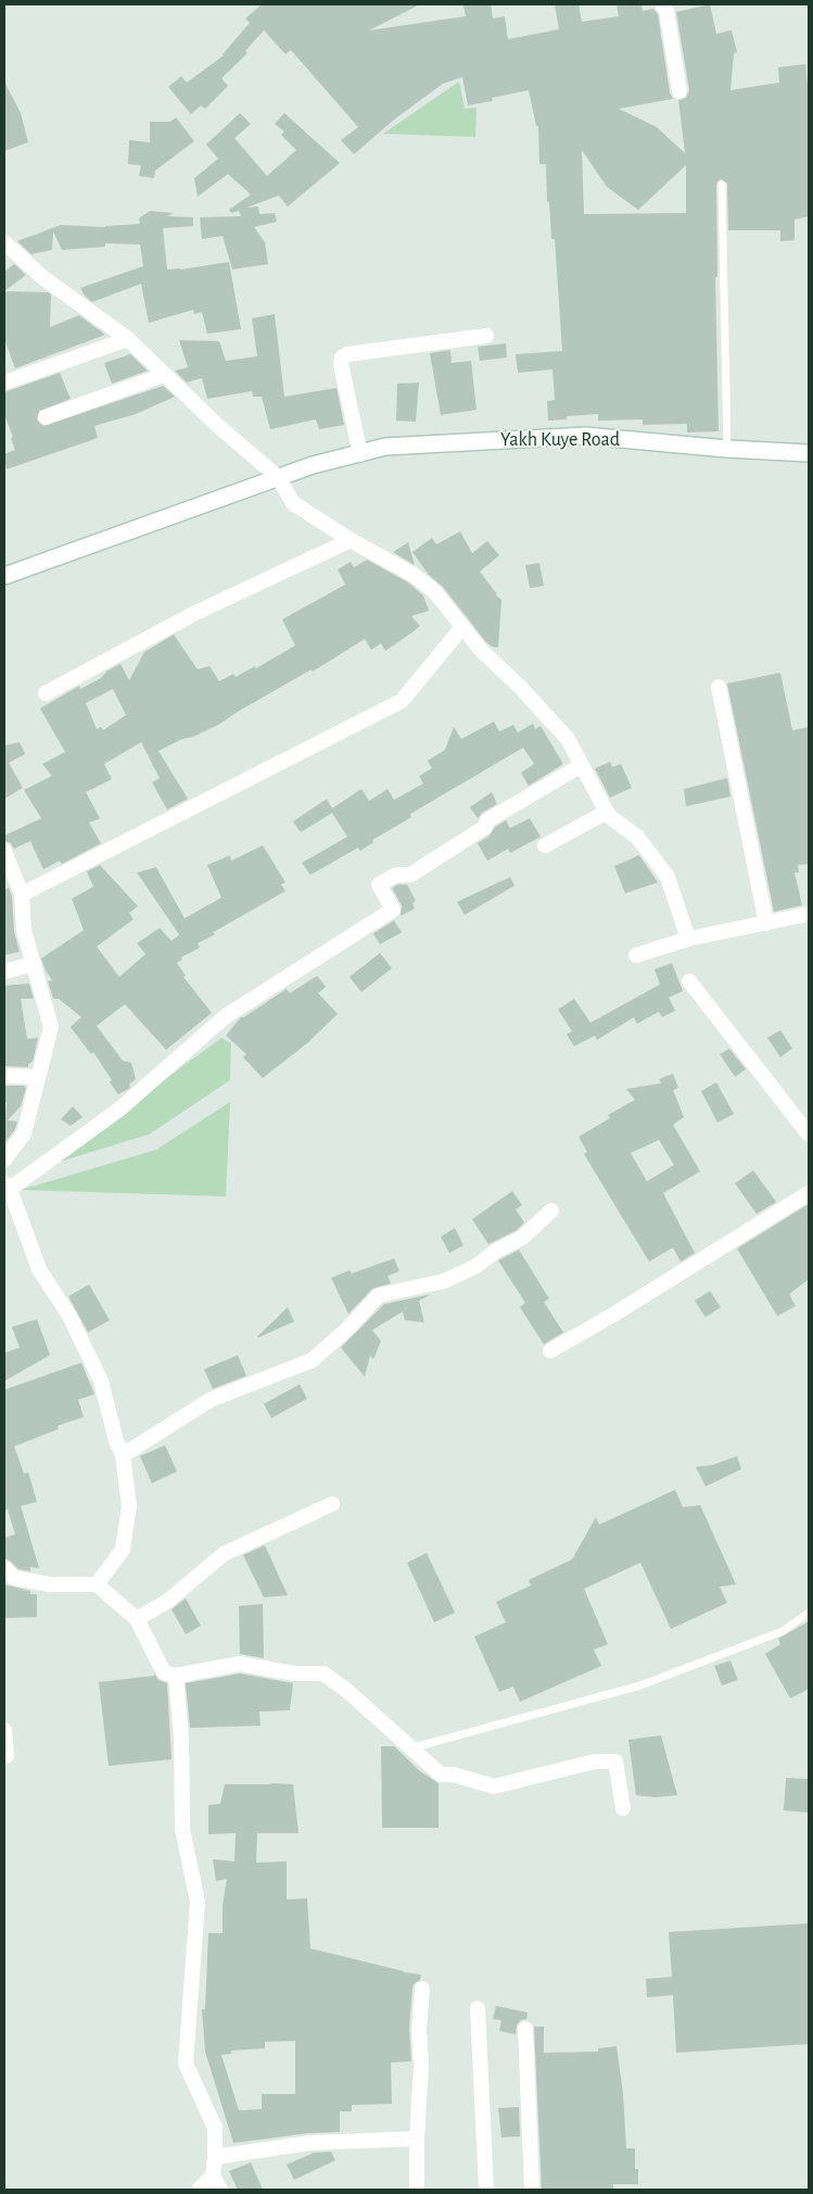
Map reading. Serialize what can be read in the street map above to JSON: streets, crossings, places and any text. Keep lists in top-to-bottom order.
{
  "streets": {
    "main road": ["Yakh Kuye Road"]
  }
}
